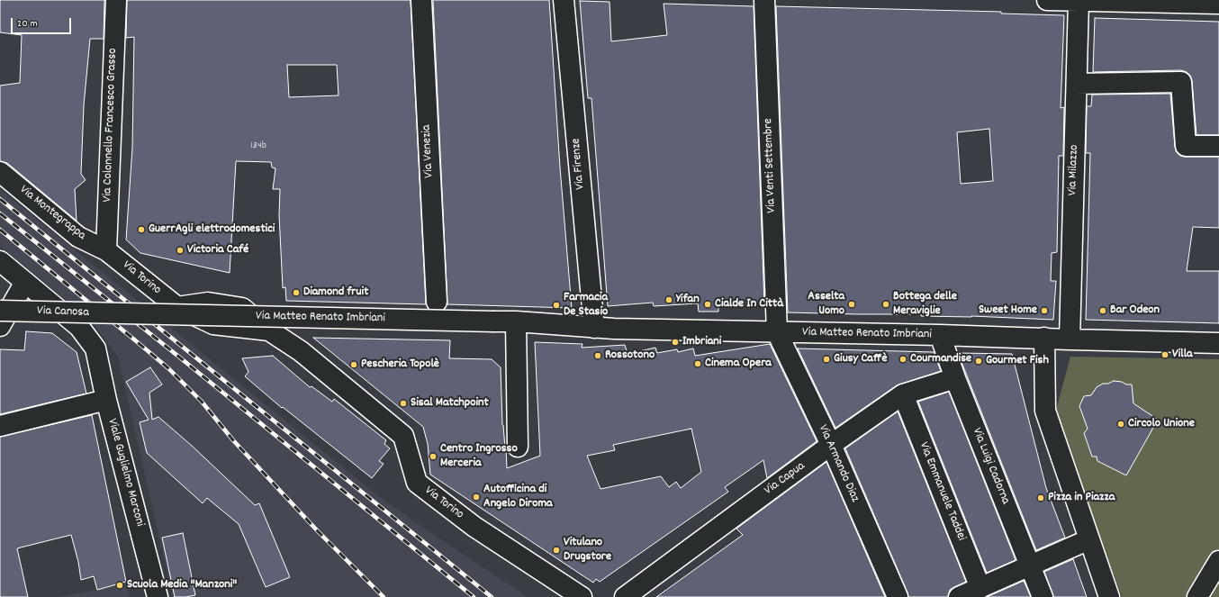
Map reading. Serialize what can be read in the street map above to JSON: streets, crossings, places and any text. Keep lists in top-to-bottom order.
{
  "streets": {
    "street": [
      "Via Colonnello Francesco Grasso",
      "Via Venezia",
      "Via Firenze",
      "Via Venti Settembre",
      "Via Milazzo",
      "Via Montegrappa",
      "Via Torino",
      "Via Canosa",
      "Via Matteo Renato Imbriani",
      "Via Armando Diaz",
      "Via Luigi Cadorna",
      "Viale Guglielmo Marconi",
      "Via Capua",
      "Via Emmanuele Taddei"
    ]
  },
  "crossings": [
    ["Via Colonnello Francesco Grasso", "Via Montegrappa"],
    ["Via Colonnello Francesco Grasso", "Via Torino"],
    ["Via Firenze", "Via Matteo Renato Imbriani"],
    ["Via Venti Settembre", "Via Matteo Renato Imbriani"],
    ["Via Venti Settembre", "Via Armando Diaz"],
    ["Via Milazzo", "Via Matteo Renato Imbriani"],
    ["Via Montegrappa", "Via Torino"],
    ["Via Canosa", "Via Matteo Renato Imbriani"],
    ["Via Matteo Renato Imbriani", "Via Armando Diaz"],
    ["Via Matteo Renato Imbriani", "Via Luigi Cadorna"],
    ["Via Armando Diaz", "Via Capua"],
    ["Via Luigi Cadorna", "Via Capua"],
    ["Via Capua", "Via Emmanuele Taddei"]
  ],
  "places": [
    "GuerrAgli elettrodomestici",
    "Victoria Café",
    "Diamond fruit",
    "Yifan",
    "Cialde In Città",
    "Asselta Uomo",
    "Bottega delle Meraviglie",
    "Farmacia De Stasio",
    "Sweet Home",
    "Bar Odeon",
    "Imbriani",
    "Villa",
    "Rossotono",
    "Giusy Caffè",
    "Courmandise",
    "Gourmet Fish",
    "Cinema Opera",
    "Pescheria Topolè",
    "Sisal Matchpoint",
    "Circolo Unione",
    "Centro Ingrosso Merceria",
    "Autofficina di Angelo Diroma",
    "Pizza in Piazza",
    "Vitulano Drugstore",
    "Scuola Media \"Manzoni\""
  ],
  "house_numbers": ["134b"],
  "scale_bar": "20 m"
}
